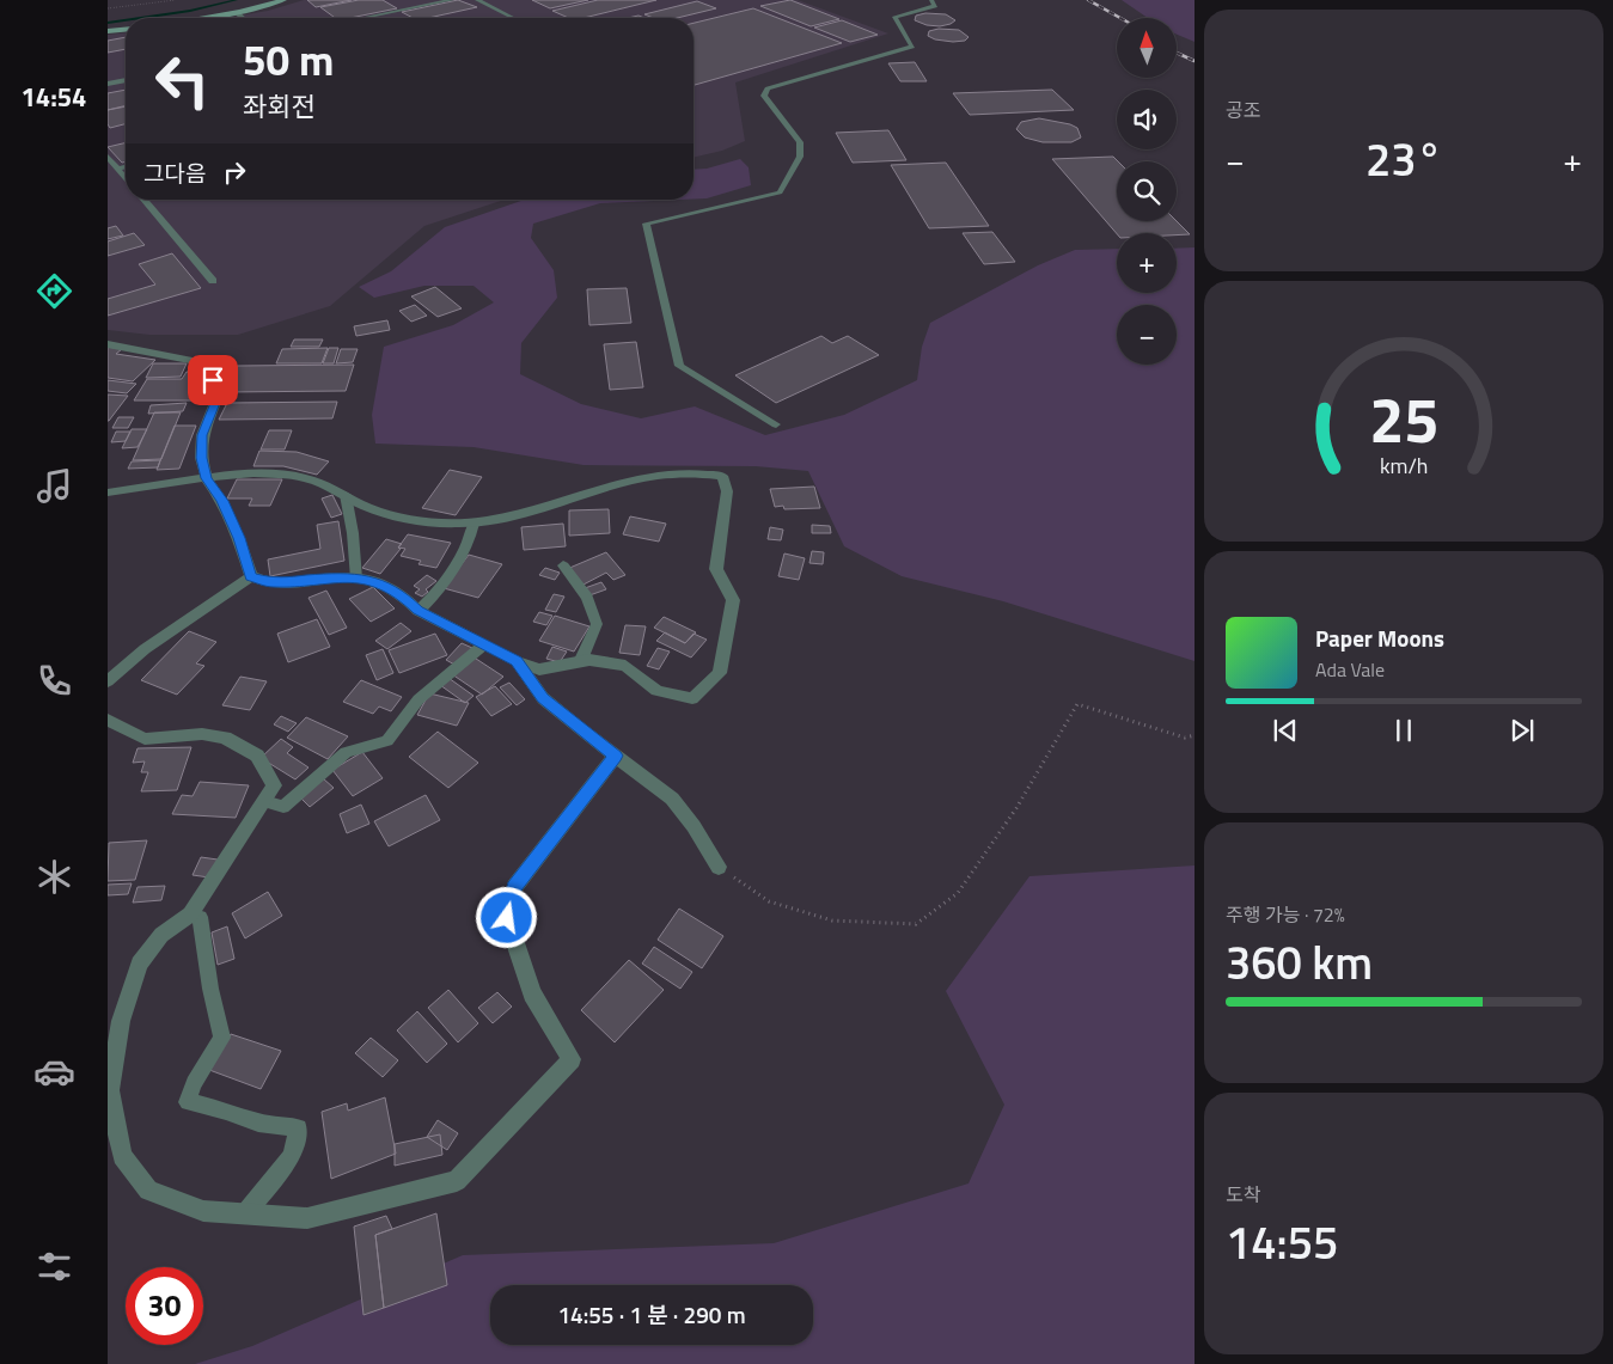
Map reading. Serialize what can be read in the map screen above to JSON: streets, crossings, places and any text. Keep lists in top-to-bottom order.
{
  "north": "top",
  "page": {
    "tabs": "14:54",
    "tile": [
      "공조",
      ["주행 가능 · 72%", "360 km"],
      ["도착", "14:55"]
    ],
    "map_buttons": ["+", "−"],
    "turn": ["50 m", "좌회전"],
    "heat": ["−", "23°", "+"],
    "then": "그다음",
    "song": ["Paper Moons", "Ada Vale"],
    "limit": "30",
    "trip": "14:55 · 1 분 · 290 m",
    "gauge": ["25", "km/h"]
  }
}
